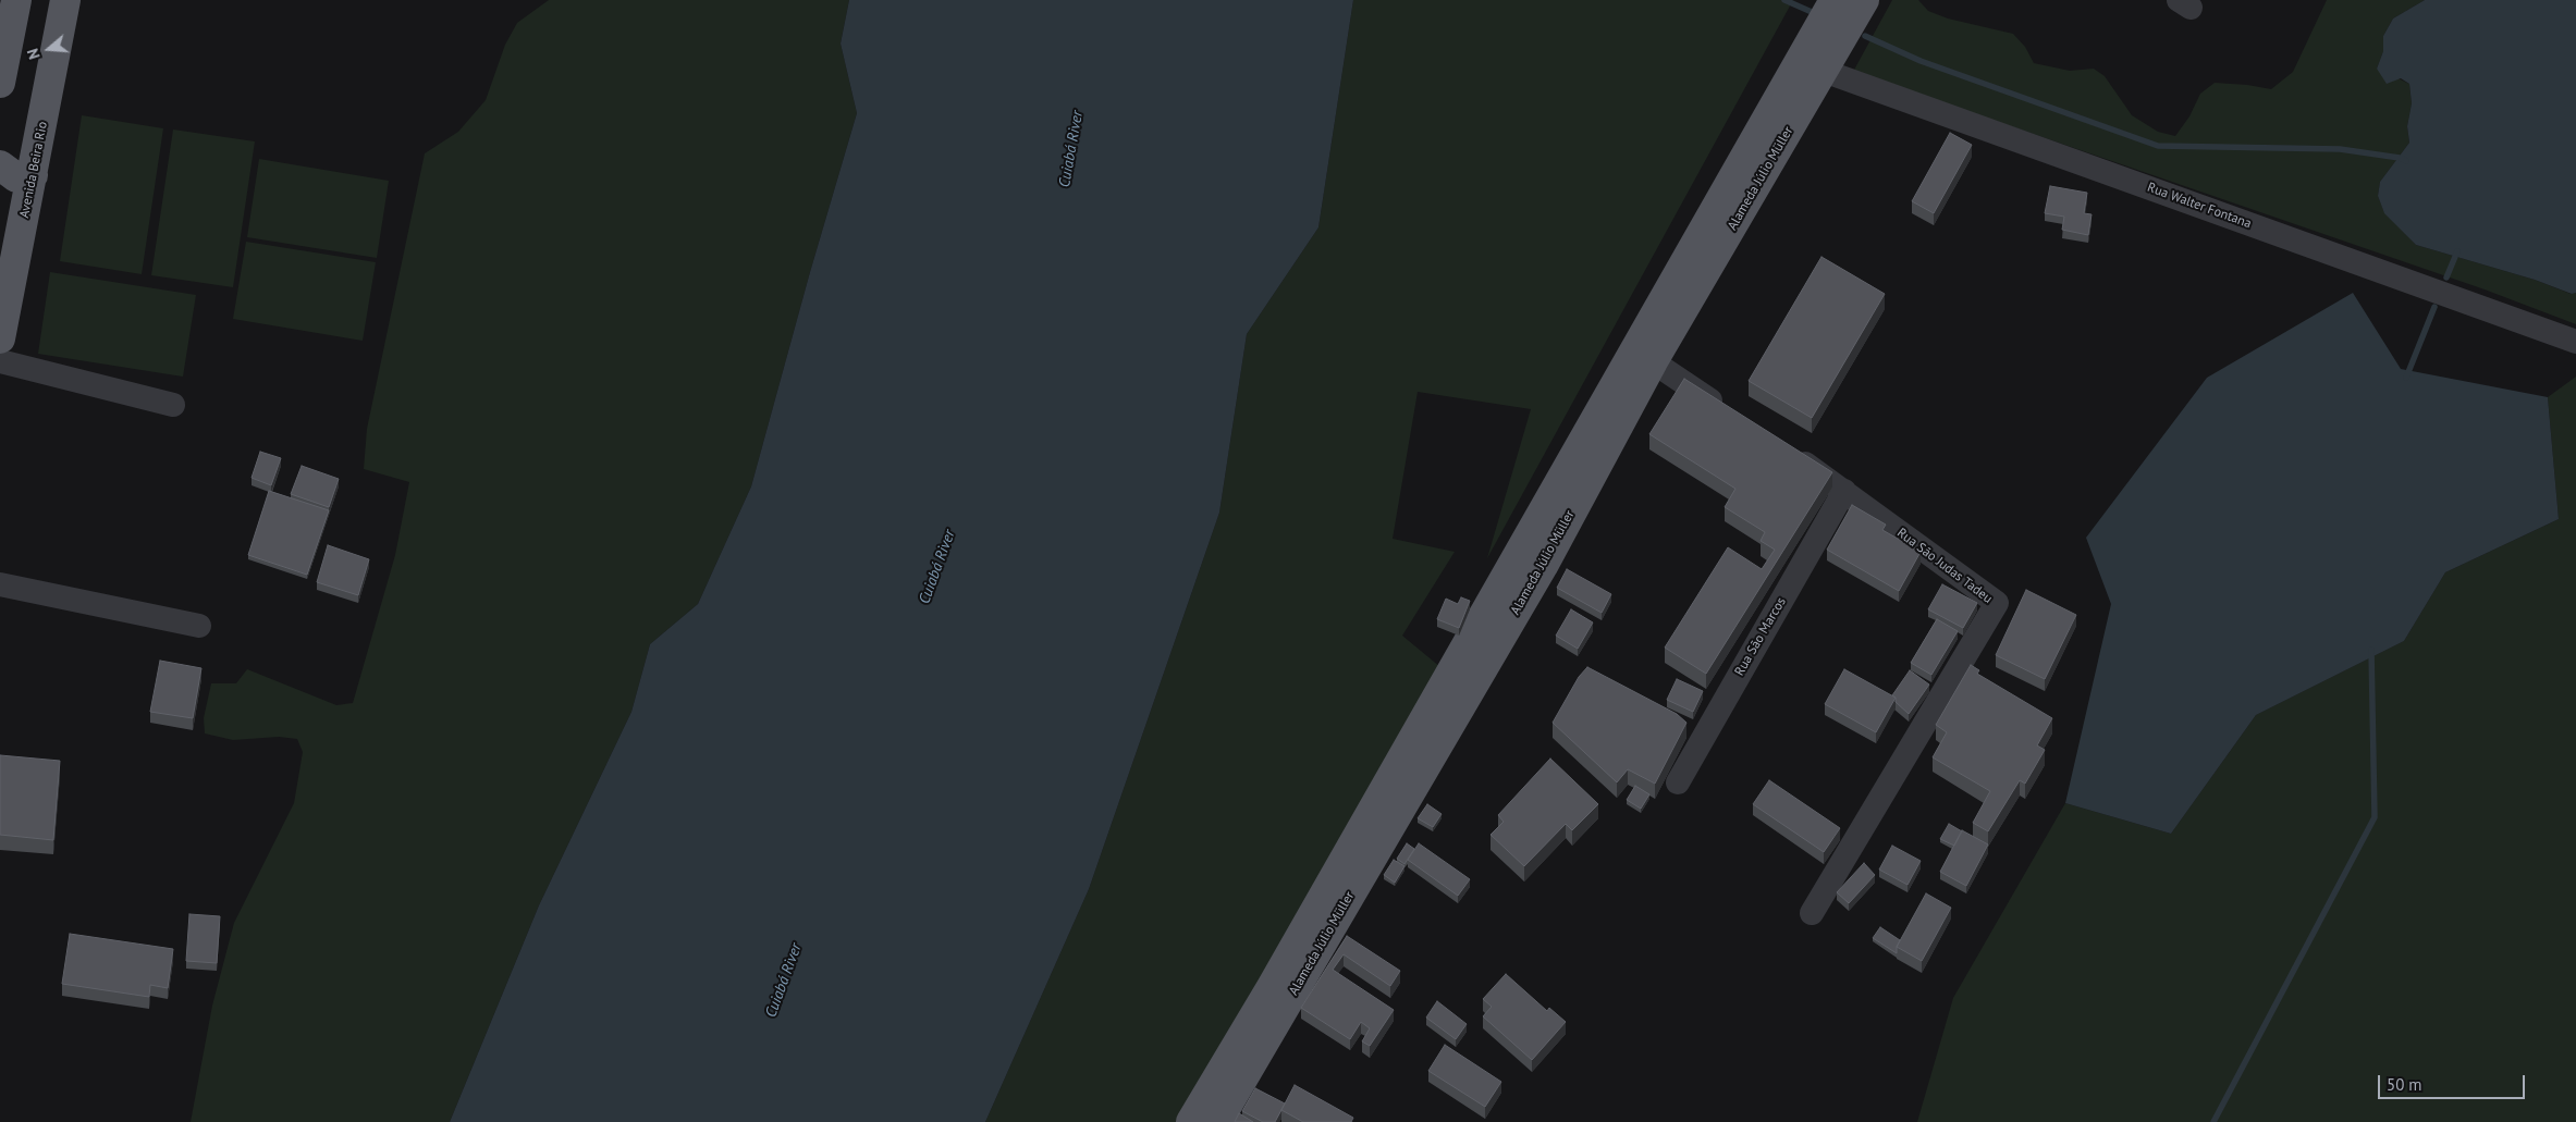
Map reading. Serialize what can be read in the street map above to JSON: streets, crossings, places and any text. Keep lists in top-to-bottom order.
{
  "streets": {
    "main road": ["Avenida Beira Rio", "Alameda Júlio Müller"],
    "street": ["Rua Walter Fontana", "Rua São Judas Tadeu", "Rua São Marcos"]
  },
  "crossings": [
    ["Alameda Júlio Müller", "Rua Walter Fontana"],
    ["Rua São Judas Tadeu", "Rua São Marcos"]
  ],
  "water": ["Cuiabá River"],
  "scale_bar": "50 m",
  "north": "left"
}
